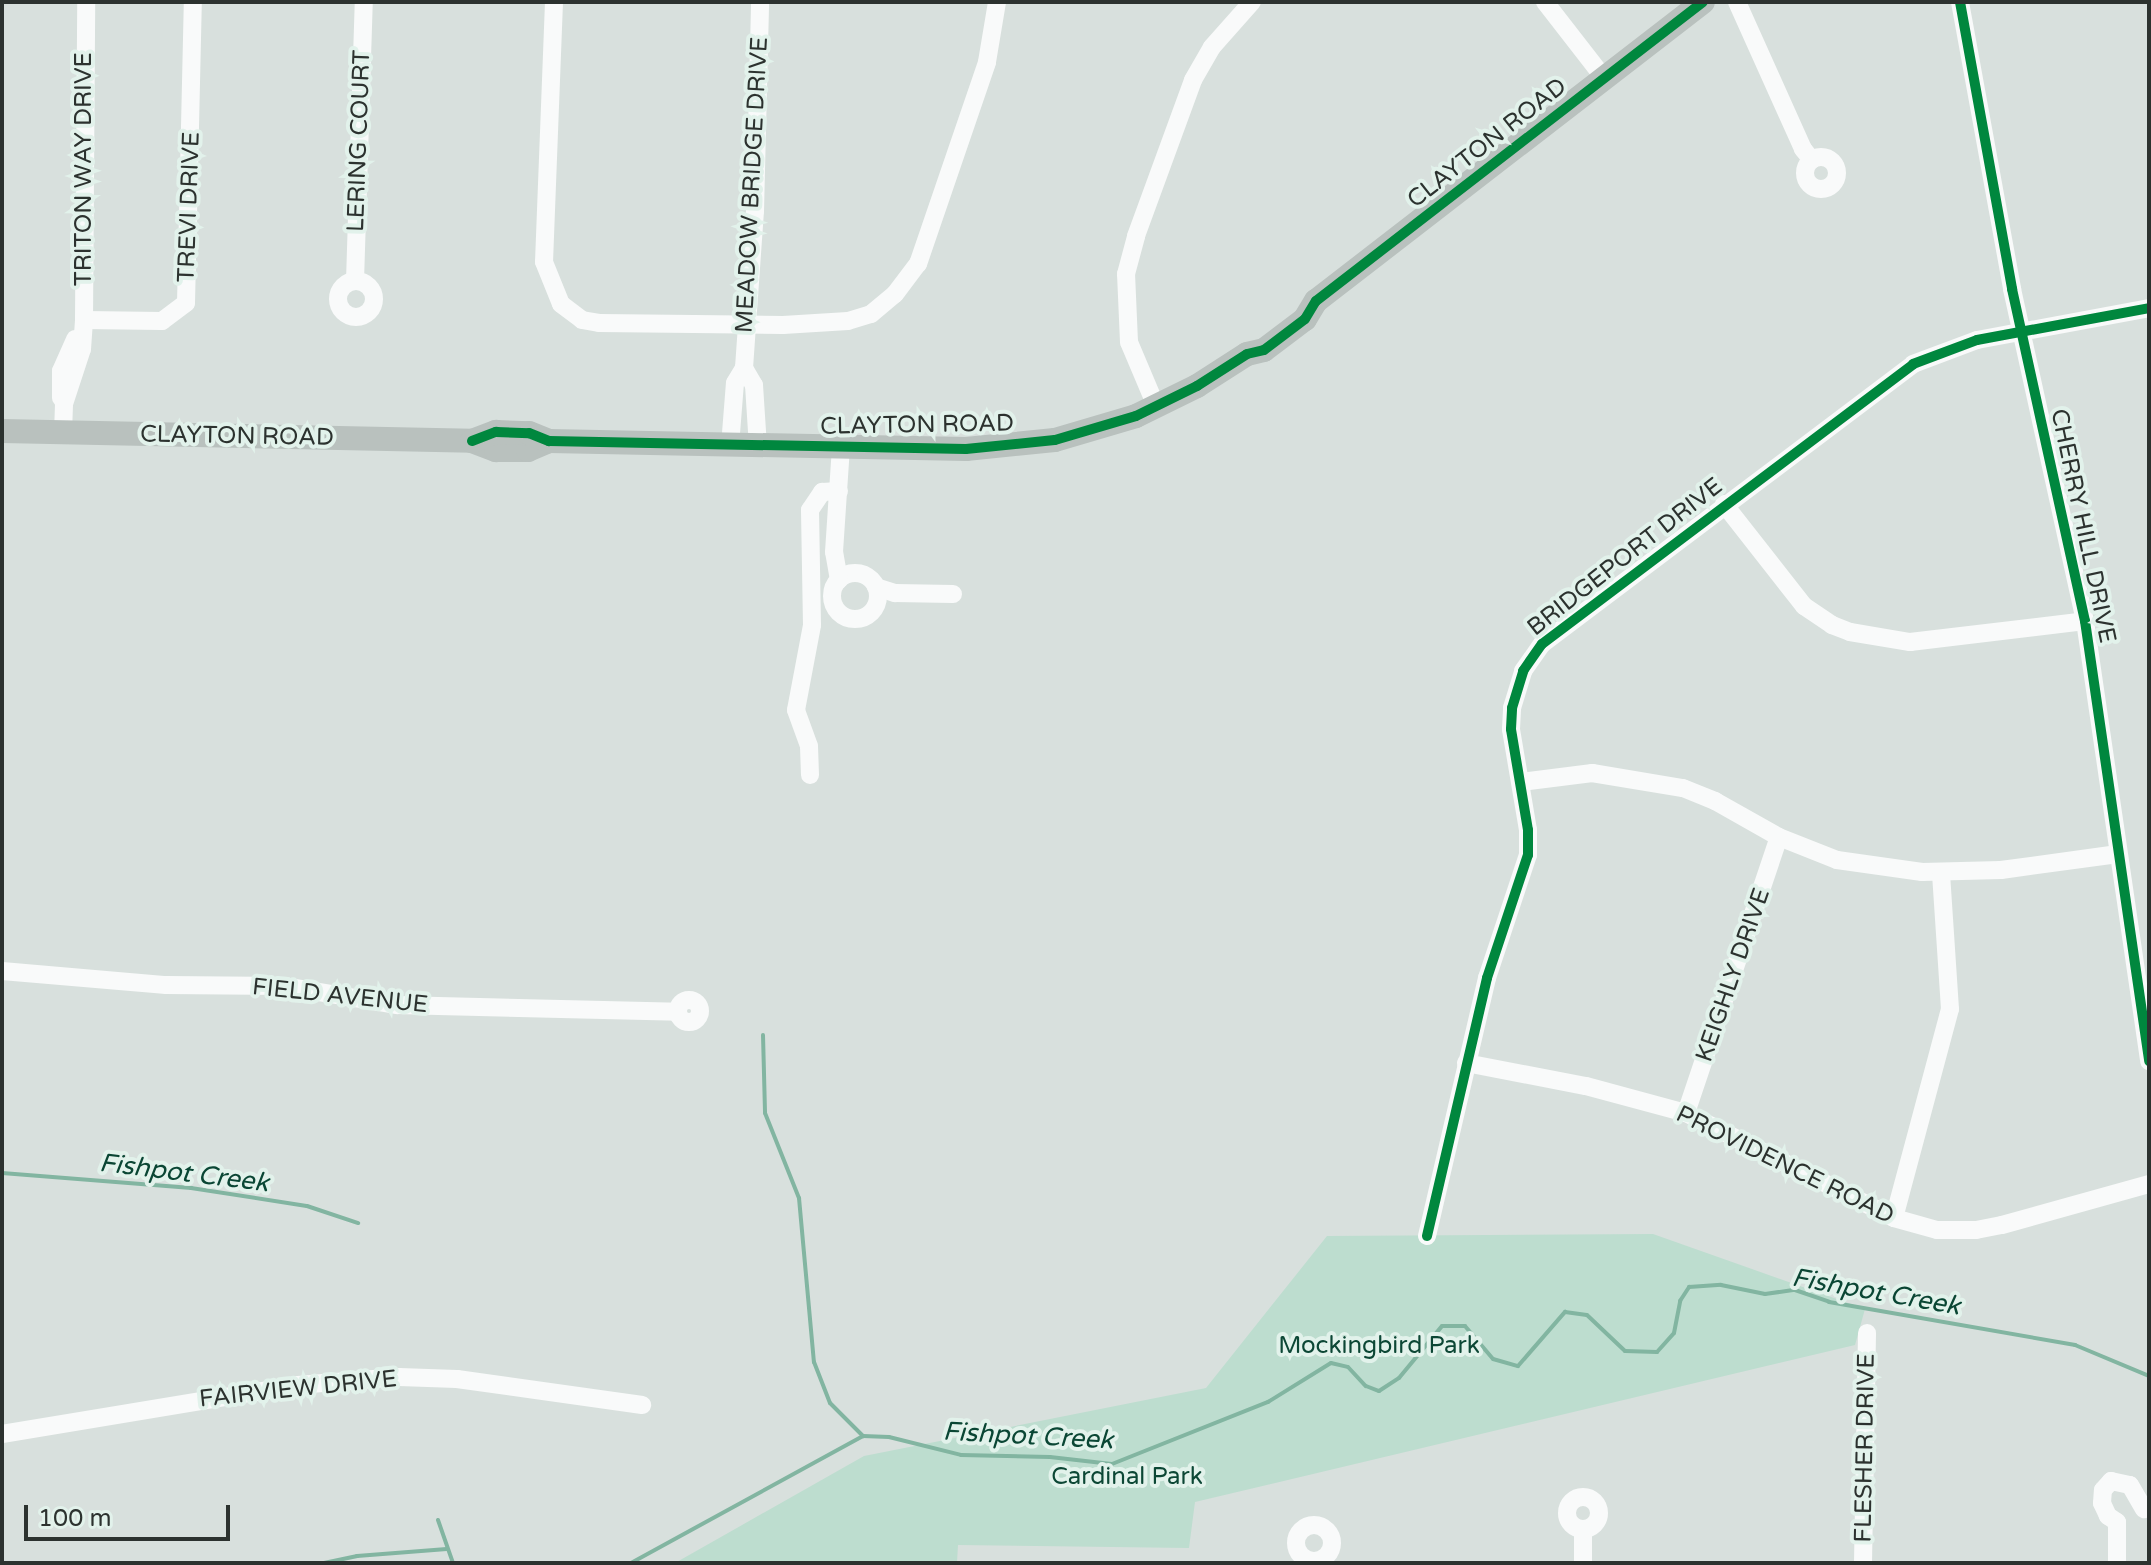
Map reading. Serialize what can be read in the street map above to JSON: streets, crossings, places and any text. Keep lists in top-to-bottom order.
{
  "streets": {
    "main road": ["CLAYTON ROAD"],
    "street": [
      "LERING COURT",
      "TRITON WAY DRIVE",
      "MEADOW BRIDGE DRIVE",
      "TREVI DRIVE",
      "CHERRY HILL DRIVE",
      "BRIDGEPORT DRIVE",
      "KEIGHLY DRIVE",
      "FIELD AVENUE",
      "PROVIDENCE ROAD",
      "FAIRVIEW DRIVE",
      "FLESHER DRIVE"
    ]
  },
  "crossings": [
    ["CLAYTON ROAD", "TRITON WAY DRIVE"],
    ["CLAYTON ROAD", "MEADOW BRIDGE DRIVE"],
    ["TRITON WAY DRIVE", "TREVI DRIVE"],
    ["CHERRY HILL DRIVE", "BRIDGEPORT DRIVE"],
    ["BRIDGEPORT DRIVE", "PROVIDENCE ROAD"],
    ["KEIGHLY DRIVE", "PROVIDENCE ROAD"]
  ],
  "water": ["Fishpot Creek"],
  "parks": ["Mockingbird Park", "Cardinal Park"],
  "scale_bar": "100 m"
}
